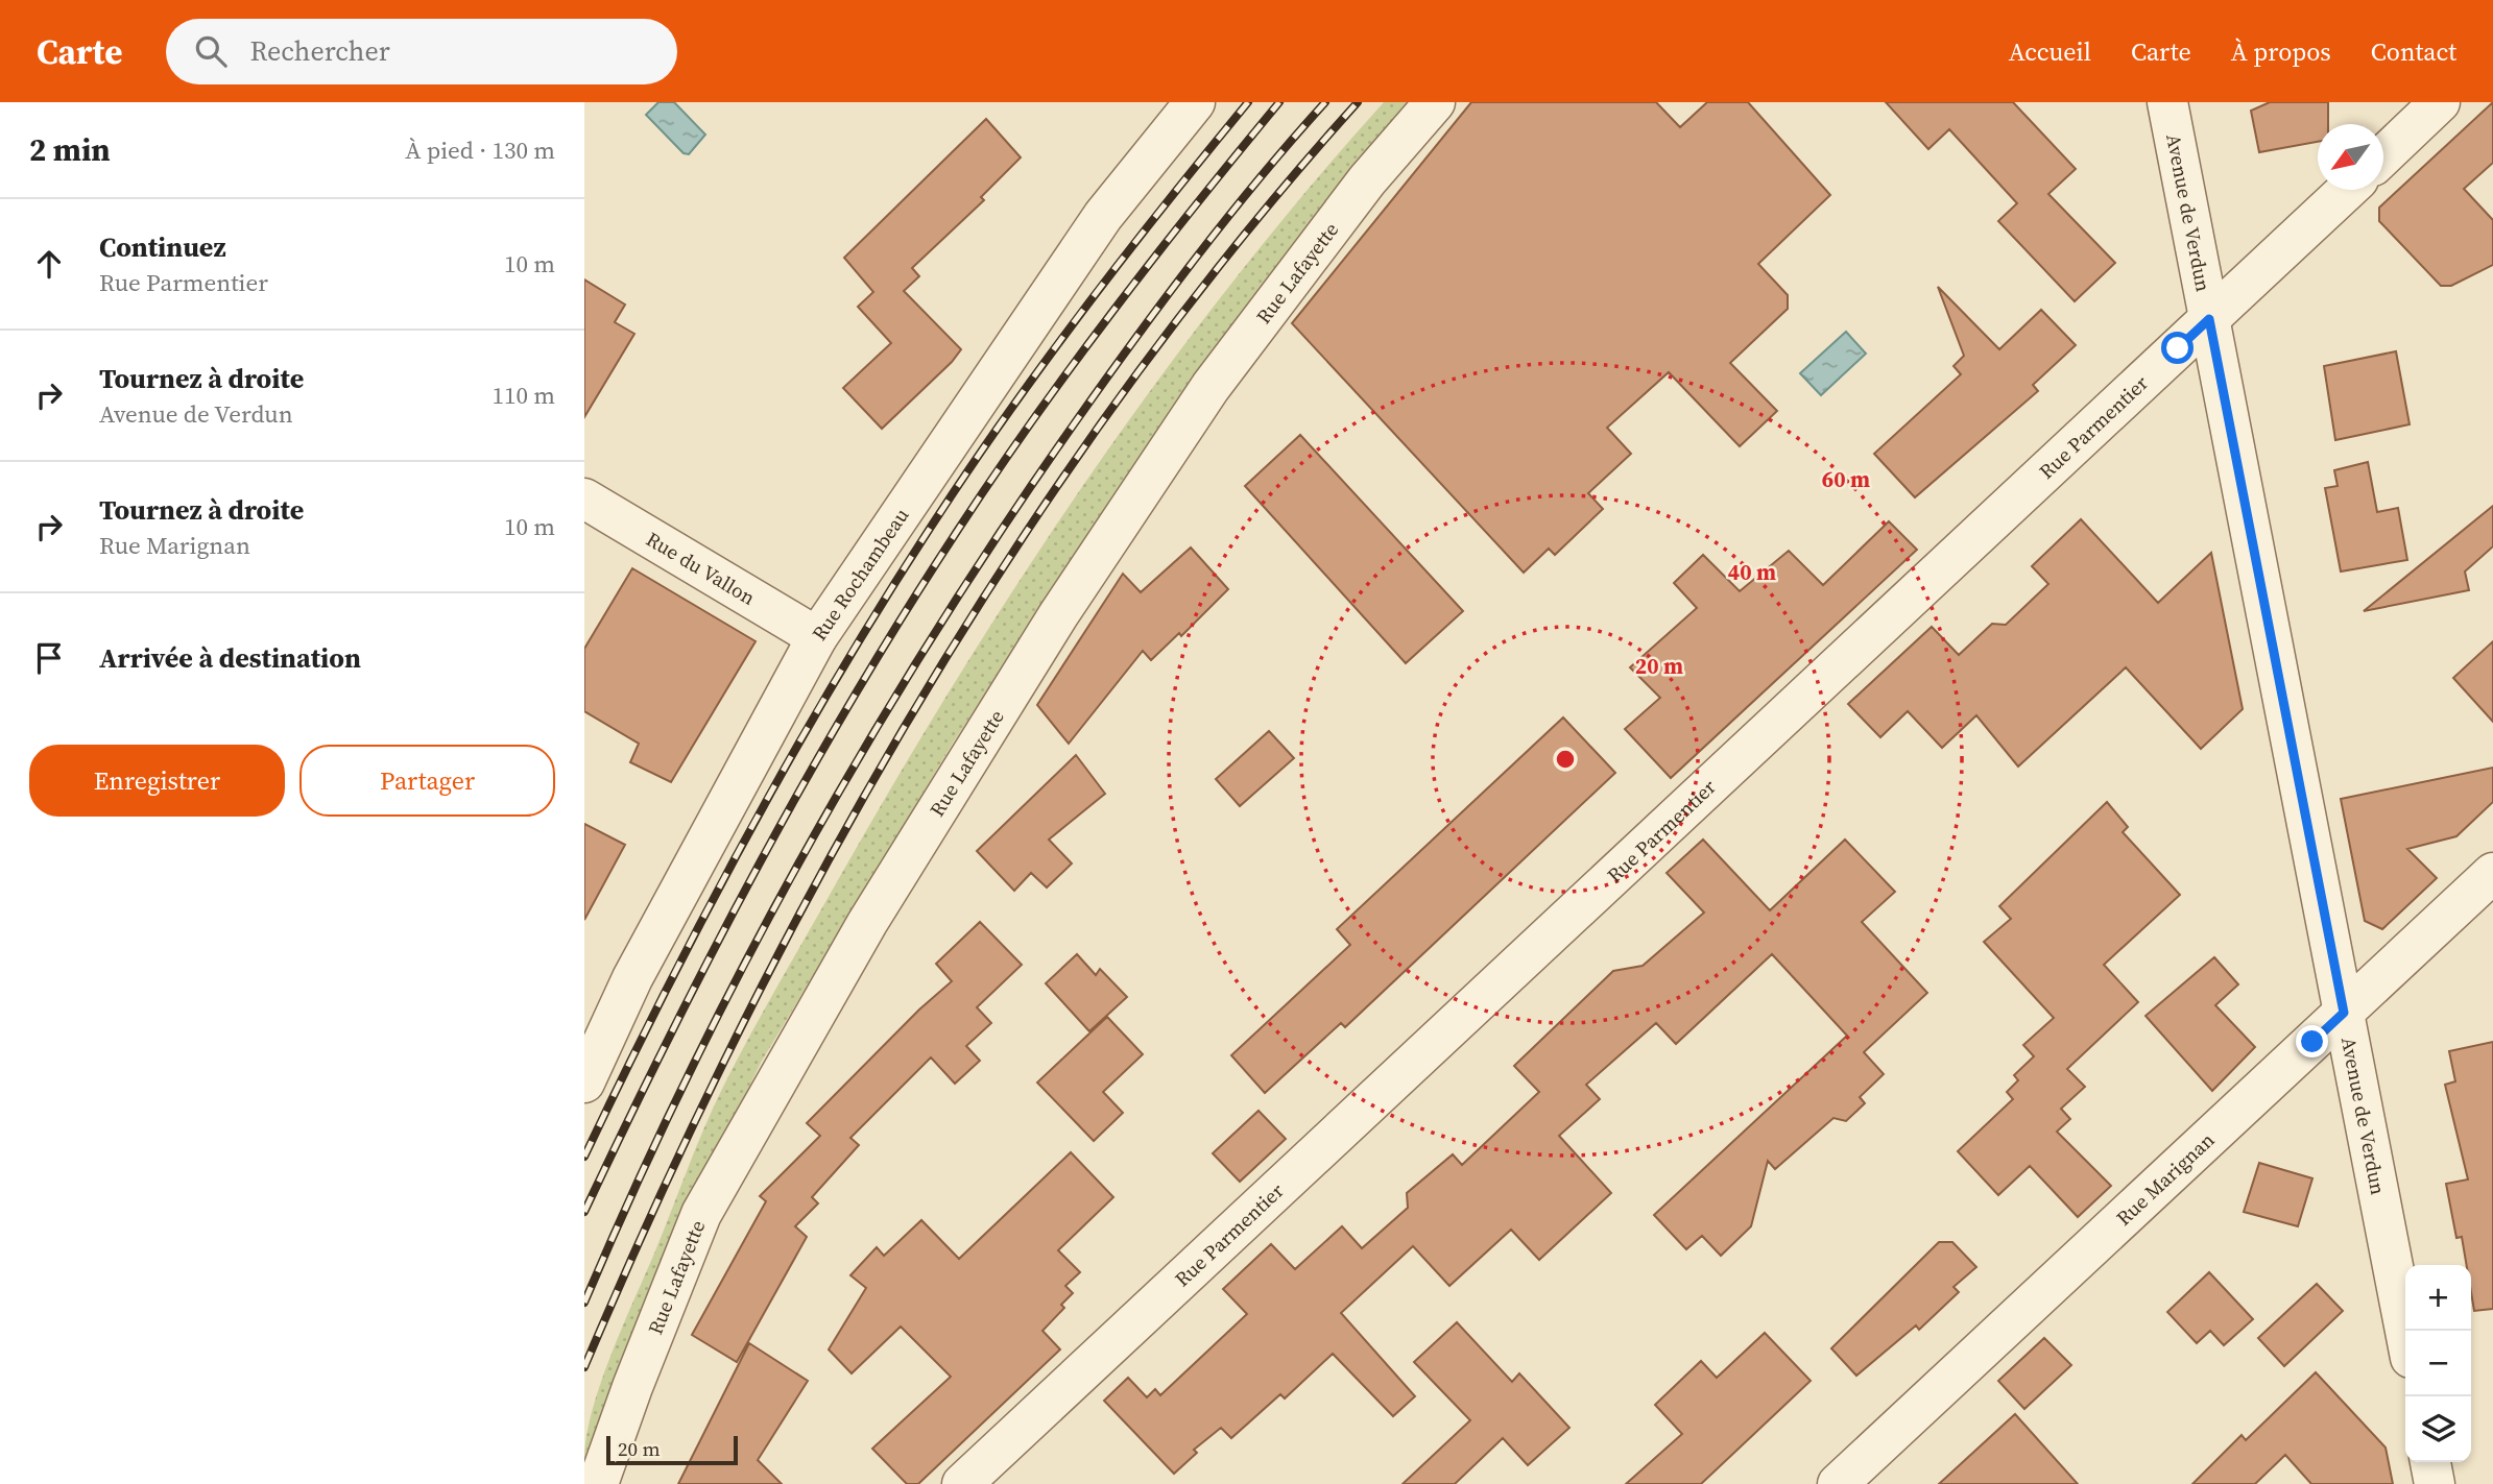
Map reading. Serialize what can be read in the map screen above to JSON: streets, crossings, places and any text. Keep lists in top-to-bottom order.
{
  "streets": {
    "street": [
      "Avenue de Verdun",
      "Rue Lafayette",
      "Rue Parmentier",
      "Rue du Vallon",
      "Rue Rochambeau",
      "Rue Marignan"
    ]
  },
  "crossings": [
    ["Avenue de Verdun", "Rue Parmentier"],
    ["Avenue de Verdun", "Rue Marignan"],
    ["Rue du Vallon", "Rue Rochambeau"]
  ],
  "scale_bar": "20 m",
  "north": "bottom left",
  "page": {
    "header": "Carte",
    "search": "Rechercher",
    "nav": [
      "Accueil",
      "Carte",
      "À propos",
      "Contact"
    ],
    "heading": ["2 min", "À pied · 130 m"],
    "list": [
      ["Continuez", "Rue Parmentier", "10 m"],
      ["Tournez à droite", "Avenue de Verdun", "110 m"],
      ["Tournez à droite", "Rue Marignan", "10 m"],
      "Arrivée à destination"
    ],
    "buttons": ["Enregistrer", "Partager"],
    "map_buttons": ["+", "−"],
    "scale": "20 m"
  },
  "rings": ["60 m", "40 m", "20 m"]
}
